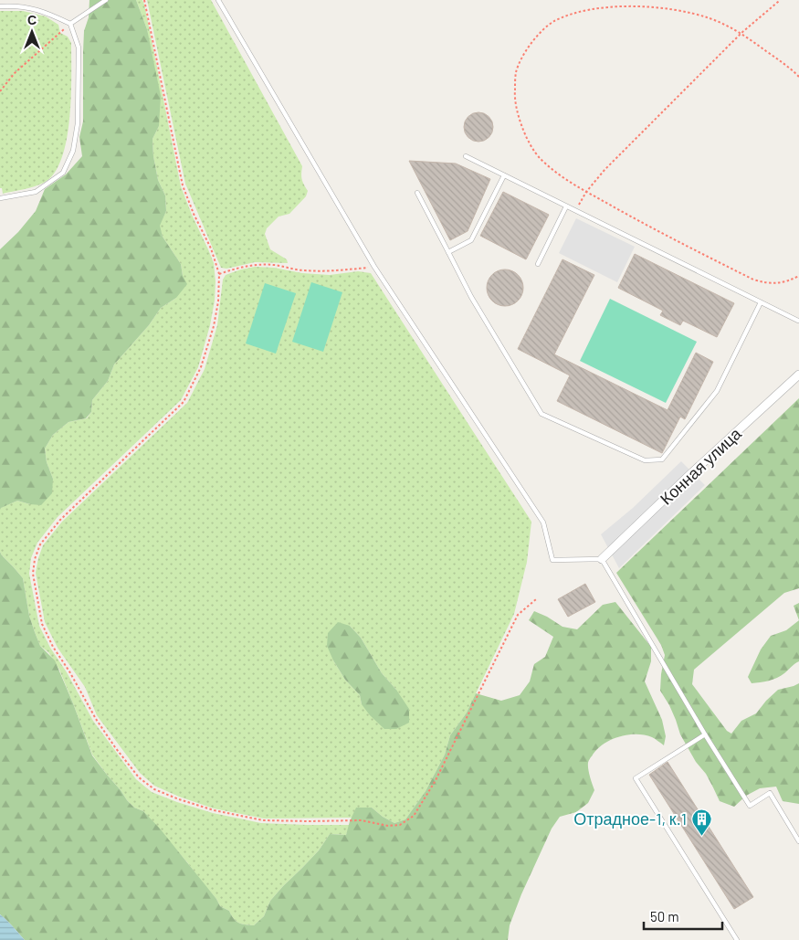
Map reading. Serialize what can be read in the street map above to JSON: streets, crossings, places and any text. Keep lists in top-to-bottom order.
{
  "streets": {
    "street": ["Конная улица"]
  },
  "places": {
    "building": ["Отрадное-1, к.1"]
  },
  "scale_bar": "50 m",
  "north": "top"
}
